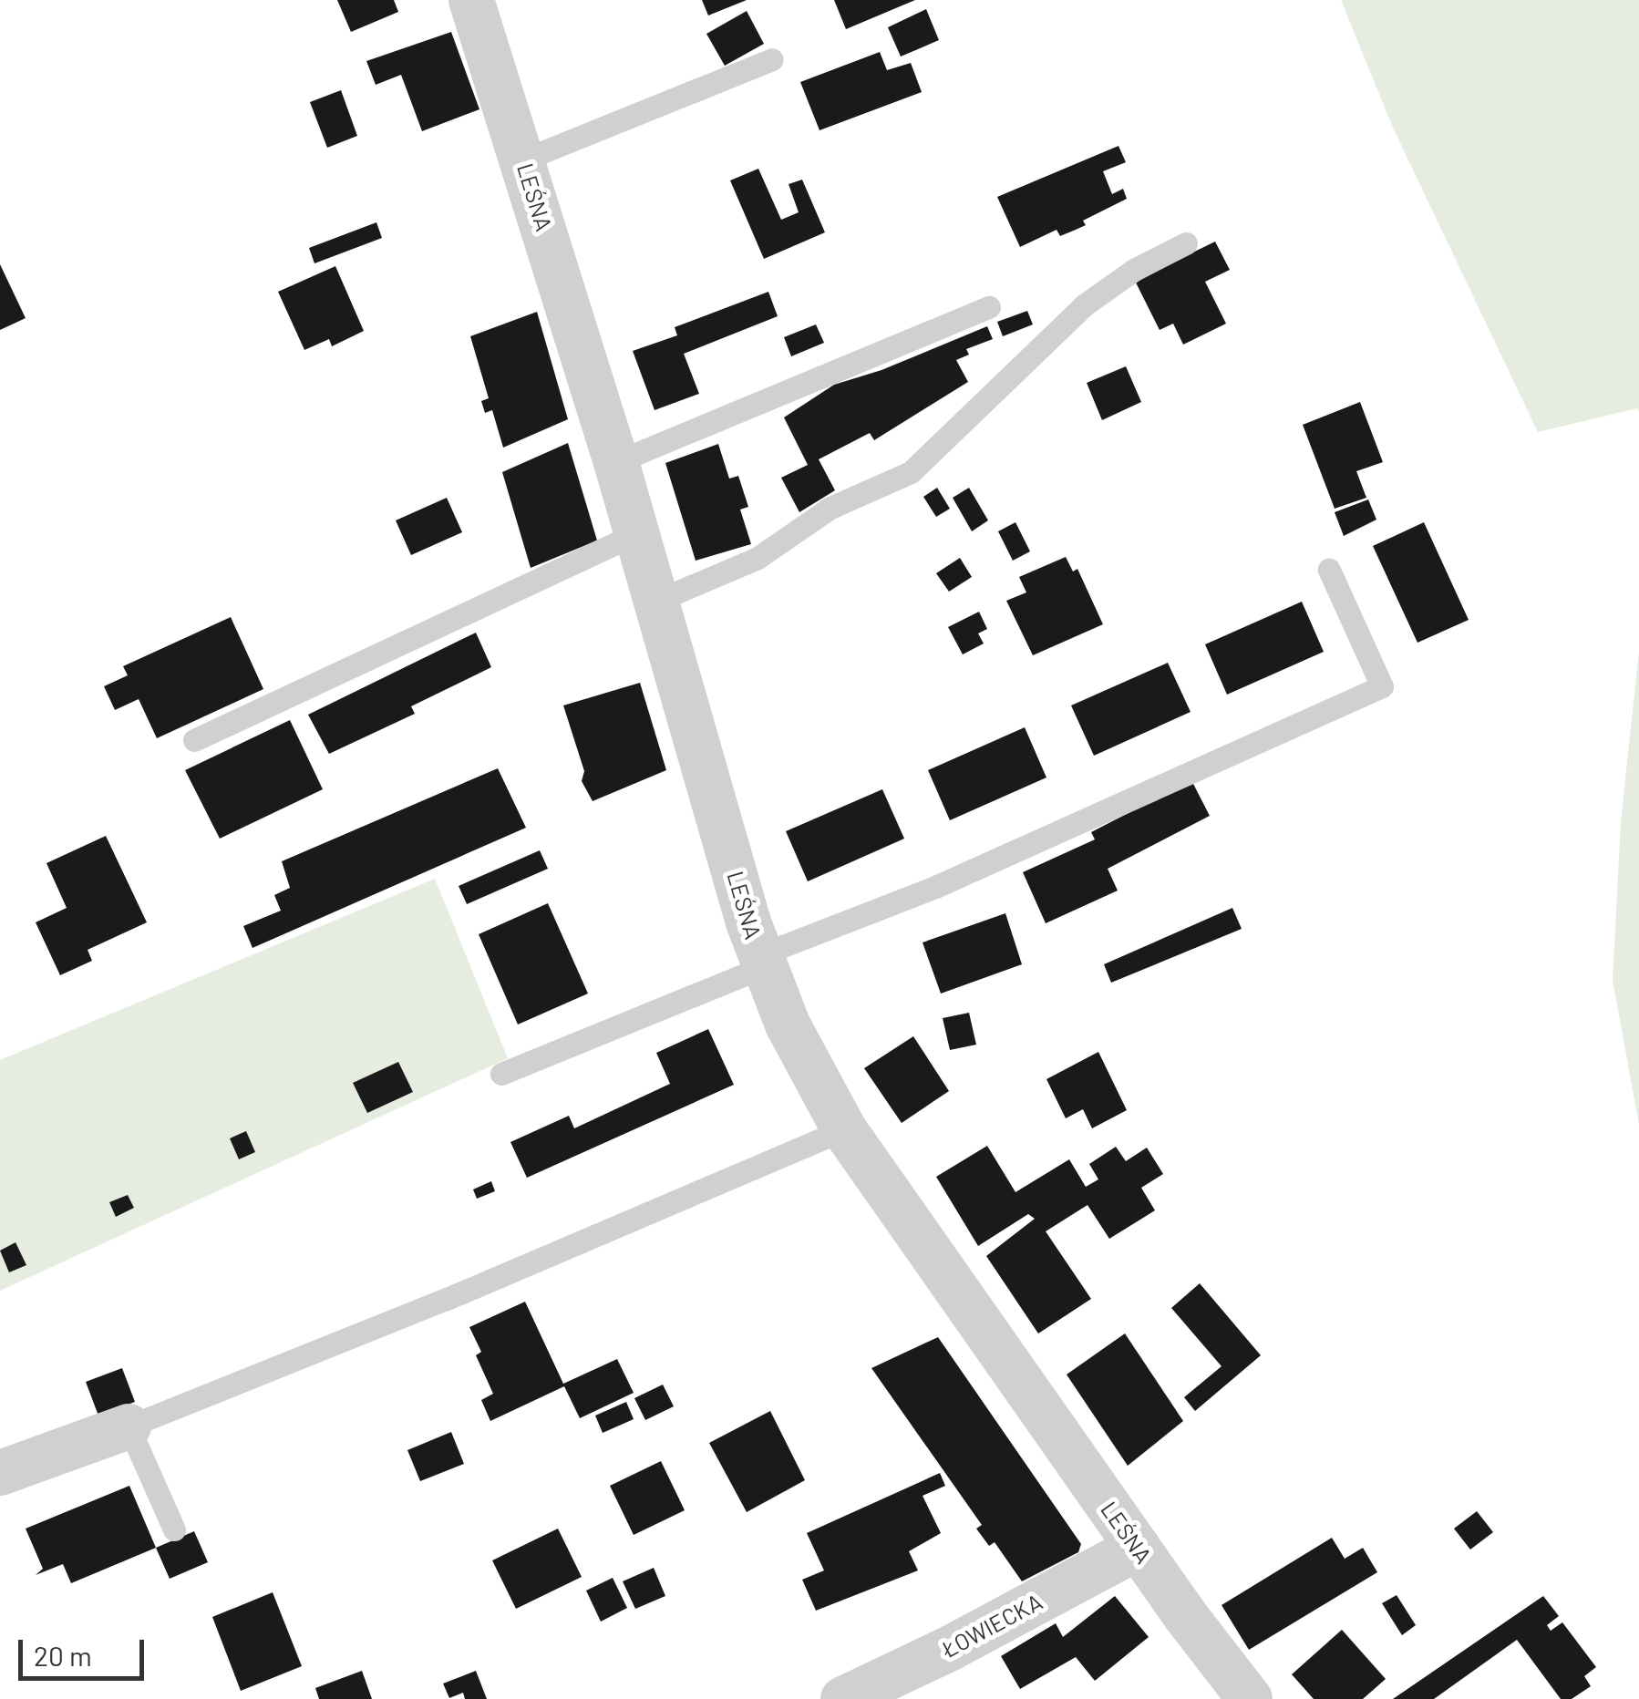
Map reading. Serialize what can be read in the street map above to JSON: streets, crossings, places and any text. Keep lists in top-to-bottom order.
{
  "streets": {
    "street": ["LEŚNA", "ŁOWIECKA"]
  },
  "crossings": [
    ["LEŚNA", "ŁOWIECKA"]
  ],
  "scale_bar": "20 m"
}
